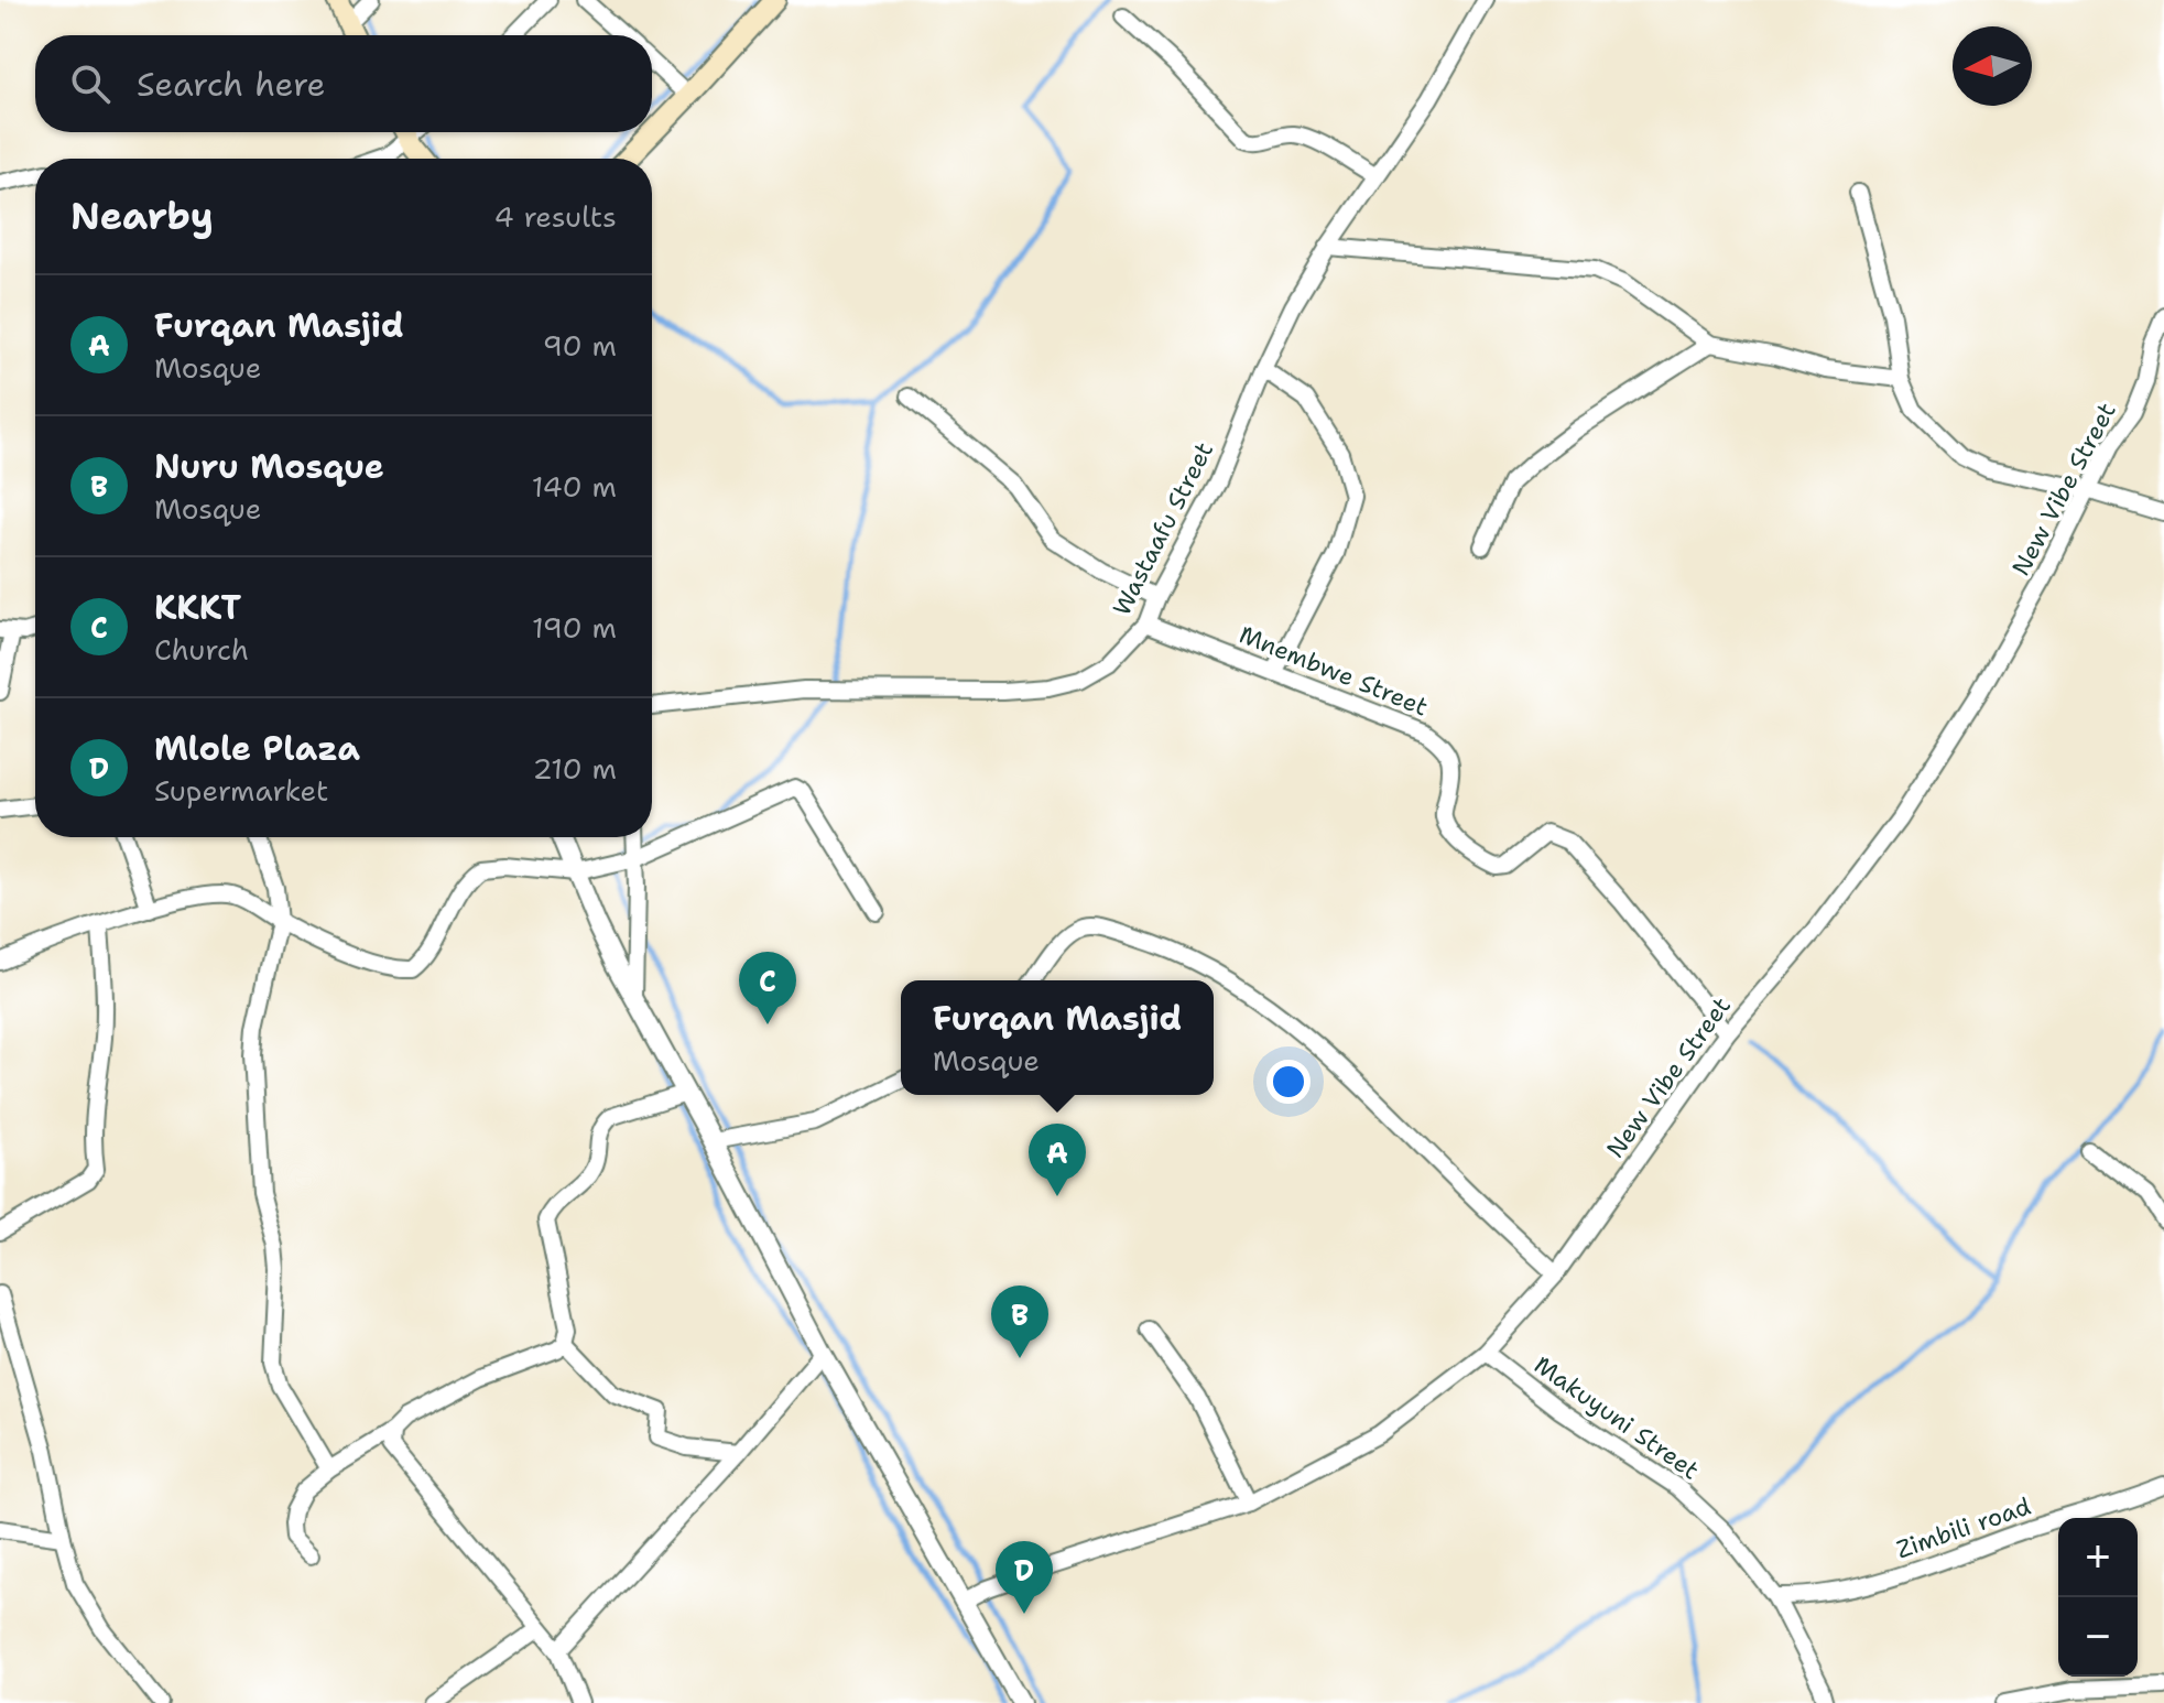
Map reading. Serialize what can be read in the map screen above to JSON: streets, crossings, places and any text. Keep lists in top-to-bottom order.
{
  "streets": {
    "street": [
      "New Vibe Street",
      "Wastaafu Street",
      "Mnembwe Street",
      "Makuyuni Street",
      "Zimbili road"
    ]
  },
  "crossings": [
    ["New Vibe Street", "Mnembwe Street"],
    ["New Vibe Street", "Makuyuni Street"],
    ["Wastaafu Street", "Mnembwe Street"],
    ["Makuyuni Street", "Zimbili road"]
  ],
  "north": "left",
  "page": {
    "search": "Search here",
    "heading": ["Nearby", "4 results"],
    "list": [
      {
        "mark": "A",
        "name": "Furqan Masjid",
        "note": "Mosque",
        "value": "90 m"
      },
      {
        "mark": "B",
        "name": "Nuru Mosque",
        "note": "Mosque",
        "value": "140 m"
      },
      {
        "mark": "C",
        "name": "KKKT",
        "note": "Church",
        "value": "190 m"
      },
      {
        "mark": "D",
        "name": "Mlole Plaza",
        "note": "Supermarket",
        "value": "210 m"
      }
    ],
    "pins": [
      "C",
      "A",
      "B",
      "D"
    ],
    "popup": ["Furqan Masjid", "Mosque"],
    "map_buttons": ["+", "−"]
  }
}
